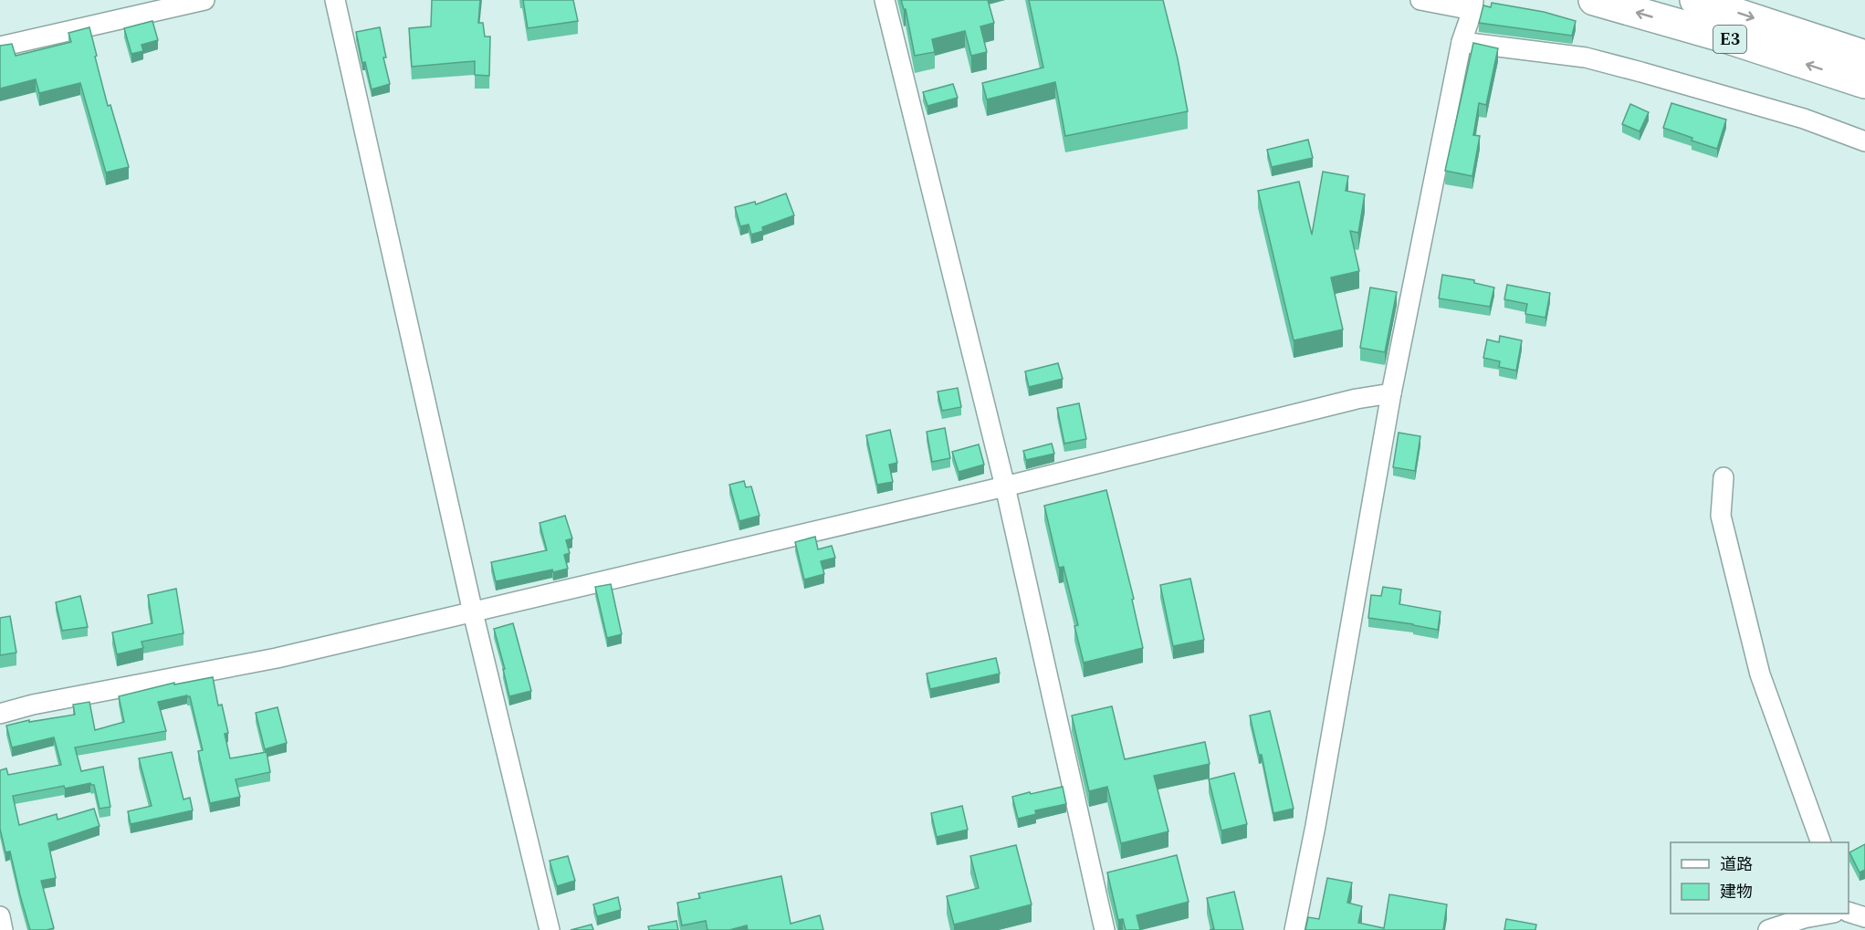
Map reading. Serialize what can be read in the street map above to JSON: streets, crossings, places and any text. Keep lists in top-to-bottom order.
{
  "streets": {
    "highway": ["E3"]
  },
  "legend": ["道路", "建物"]
}
